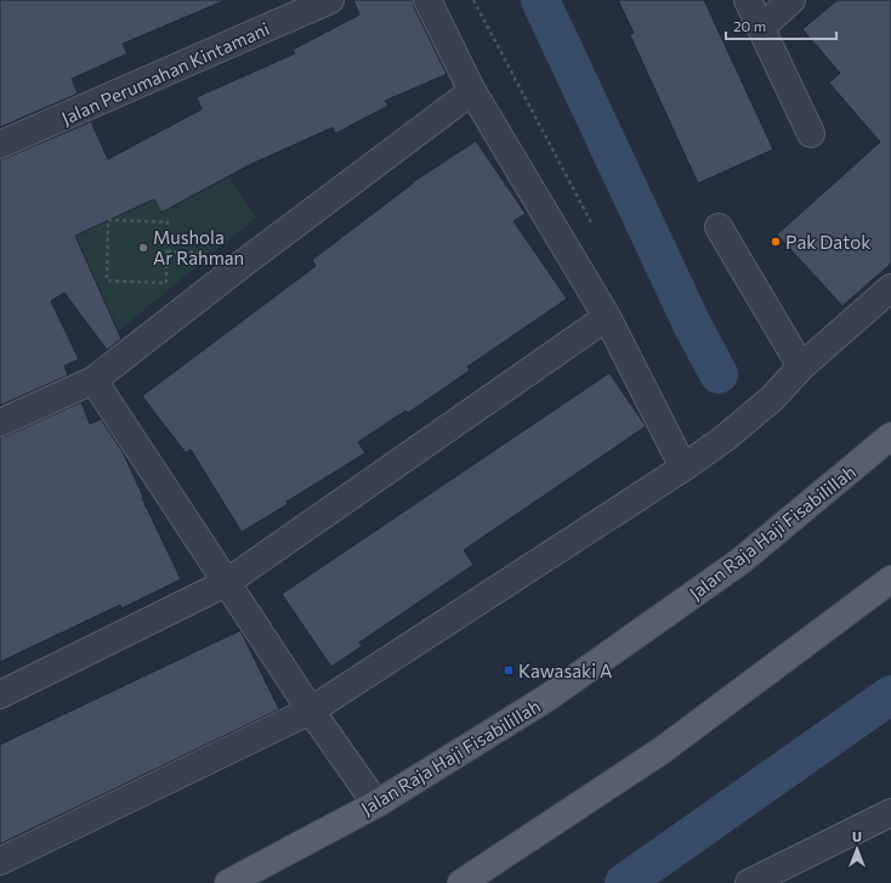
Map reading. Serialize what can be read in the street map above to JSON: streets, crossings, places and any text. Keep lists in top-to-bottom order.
{
  "streets": {
    "main road": ["Jalan Raja Haji Fisabilillah"],
    "street": ["Jalan Perumahan Kintamani"]
  },
  "places": {
    "other": ["Pak Datok", "Mushola Ar Rahman"],
    "transit": ["Kawasaki A"]
  },
  "scale_bar": "20 m",
  "north": "top"
}
